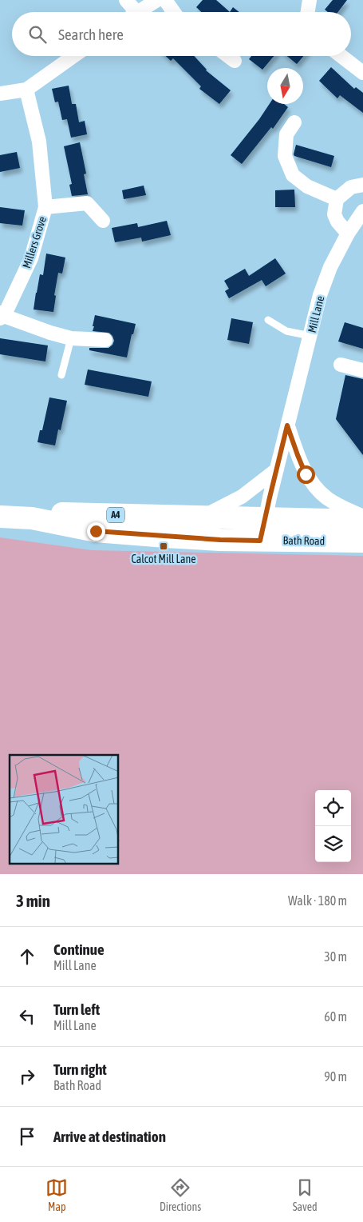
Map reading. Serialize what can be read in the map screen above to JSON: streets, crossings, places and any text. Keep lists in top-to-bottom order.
{
  "streets": {
    "main road": ["A4", "Bath Road"],
    "street": ["Millers Grove", "Mill Lane"]
  },
  "crossings": [
    ["Mill Lane", "Bath Road"]
  ],
  "places": {
    "transit": ["Calcot Mill Lane"]
  },
  "north": "bottom",
  "page": {
    "search": "Search here",
    "heading": ["3 min", "Walk · 180 m"],
    "list": [
      ["Continue", "Mill Lane", "30 m"],
      ["Turn left", "Mill Lane", "60 m"],
      ["Turn right", "Bath Road", "90 m"],
      "Arrive at destination"
    ],
    "nav": ["Map", "Directions", "Saved"]
  }
}
